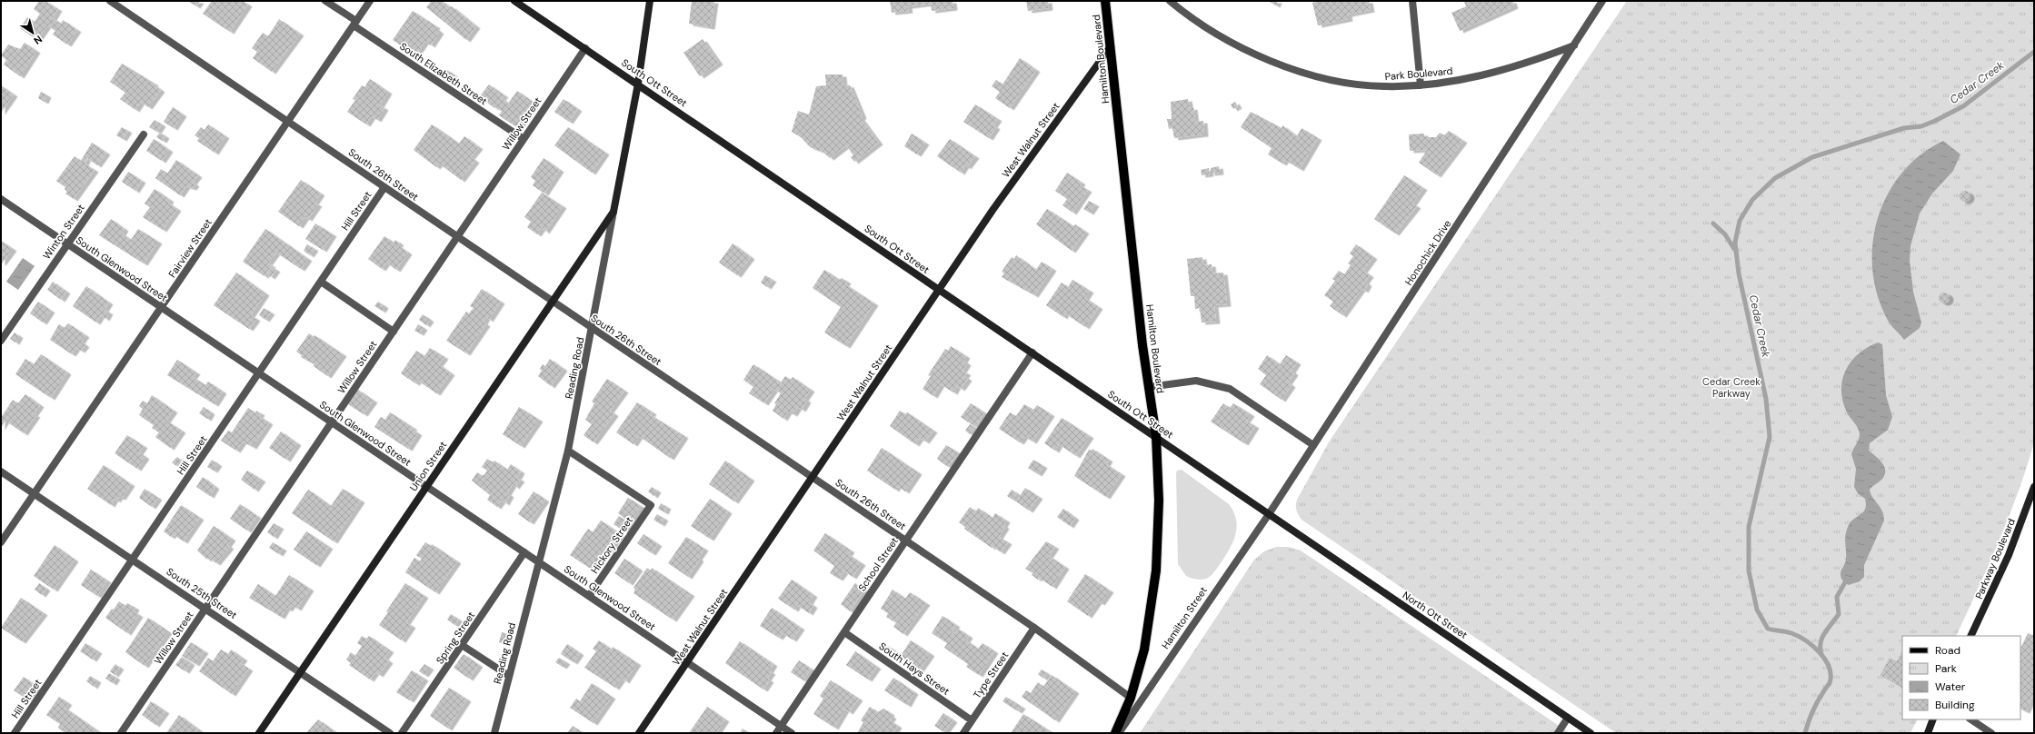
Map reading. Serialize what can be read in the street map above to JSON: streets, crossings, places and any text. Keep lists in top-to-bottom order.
{
  "streets": {
    "main road": ["Hamilton Boulevard"],
    "street": [
      "South Elizabeth Street",
      "Park Boulevard",
      "South Ott Street",
      "Willow Street",
      "West Walnut Street",
      "South 26th Street",
      "Hill Street",
      "Winton Street",
      "Fairview Street",
      "Honochick Drive",
      "South Glenwood Street",
      "Reading Road",
      "Union Street",
      "Hickory Street",
      "Parkway Boulevard",
      "School Street",
      "South 25th Street",
      "North Ott Street",
      "Hamilton Street",
      "Spring Street",
      "South Hays Street",
      "Type Street"
    ]
  },
  "crossings": [
    ["Hamilton Boulevard", "South Ott Street"],
    ["Hamilton Boulevard", "West Walnut Street"],
    ["Hamilton Boulevard", "South 26th Street"],
    ["South Elizabeth Street", "Willow Street"],
    ["South Elizabeth Street", "Fairview Street"],
    ["Park Boulevard", "Honochick Drive"],
    ["South Ott Street", "Willow Street"],
    ["South Ott Street", "West Walnut Street"],
    ["South Ott Street", "Honochick Drive"],
    ["South Ott Street", "Reading Road"],
    ["South Ott Street", "School Street"],
    ["South Ott Street", "North Ott Street"],
    ["South Ott Street", "Hamilton Street"],
    ["Willow Street", "South 26th Street"],
    ["Willow Street", "South Glenwood Street"],
    ["Willow Street", "South 25th Street"],
    ["West Walnut Street", "South 26th Street"],
    ["West Walnut Street", "South Glenwood Street"],
    ["South 26th Street", "Hill Street"],
    ["South 26th Street", "Fairview Street"],
    ["South 26th Street", "Reading Road"],
    ["South 26th Street", "Union Street"],
    ["South 26th Street", "School Street"],
    ["South 26th Street", "Type Street"],
    ["Hill Street", "South Glenwood Street"],
    ["Hill Street", "South 25th Street"],
    ["Winton Street", "South Glenwood Street"],
    ["Fairview Street", "South Glenwood Street"],
    ["Fairview Street", "South 25th Street"],
    ["Honochick Drive", "North Ott Street"],
    ["Honochick Drive", "Hamilton Street"],
    ["South Glenwood Street", "Reading Road"],
    ["South Glenwood Street", "Union Street"],
    ["South Glenwood Street", "Hickory Street"],
    ["South Glenwood Street", "School Street"],
    ["South Glenwood Street", "Spring Street"],
    ["Reading Road", "Union Street"],
    ["Reading Road", "Hickory Street"],
    ["Union Street", "South 25th Street"],
    ["School Street", "South Hays Street"],
    ["North Ott Street", "Hamilton Street"],
    ["South Hays Street", "Type Street"]
  ],
  "water": ["Cedar Creek"],
  "parks": ["Cedar Creek Parkway"],
  "legend": [
    "Road",
    "Park",
    "Water",
    "Building"
  ],
  "north": "bottom right"
}
